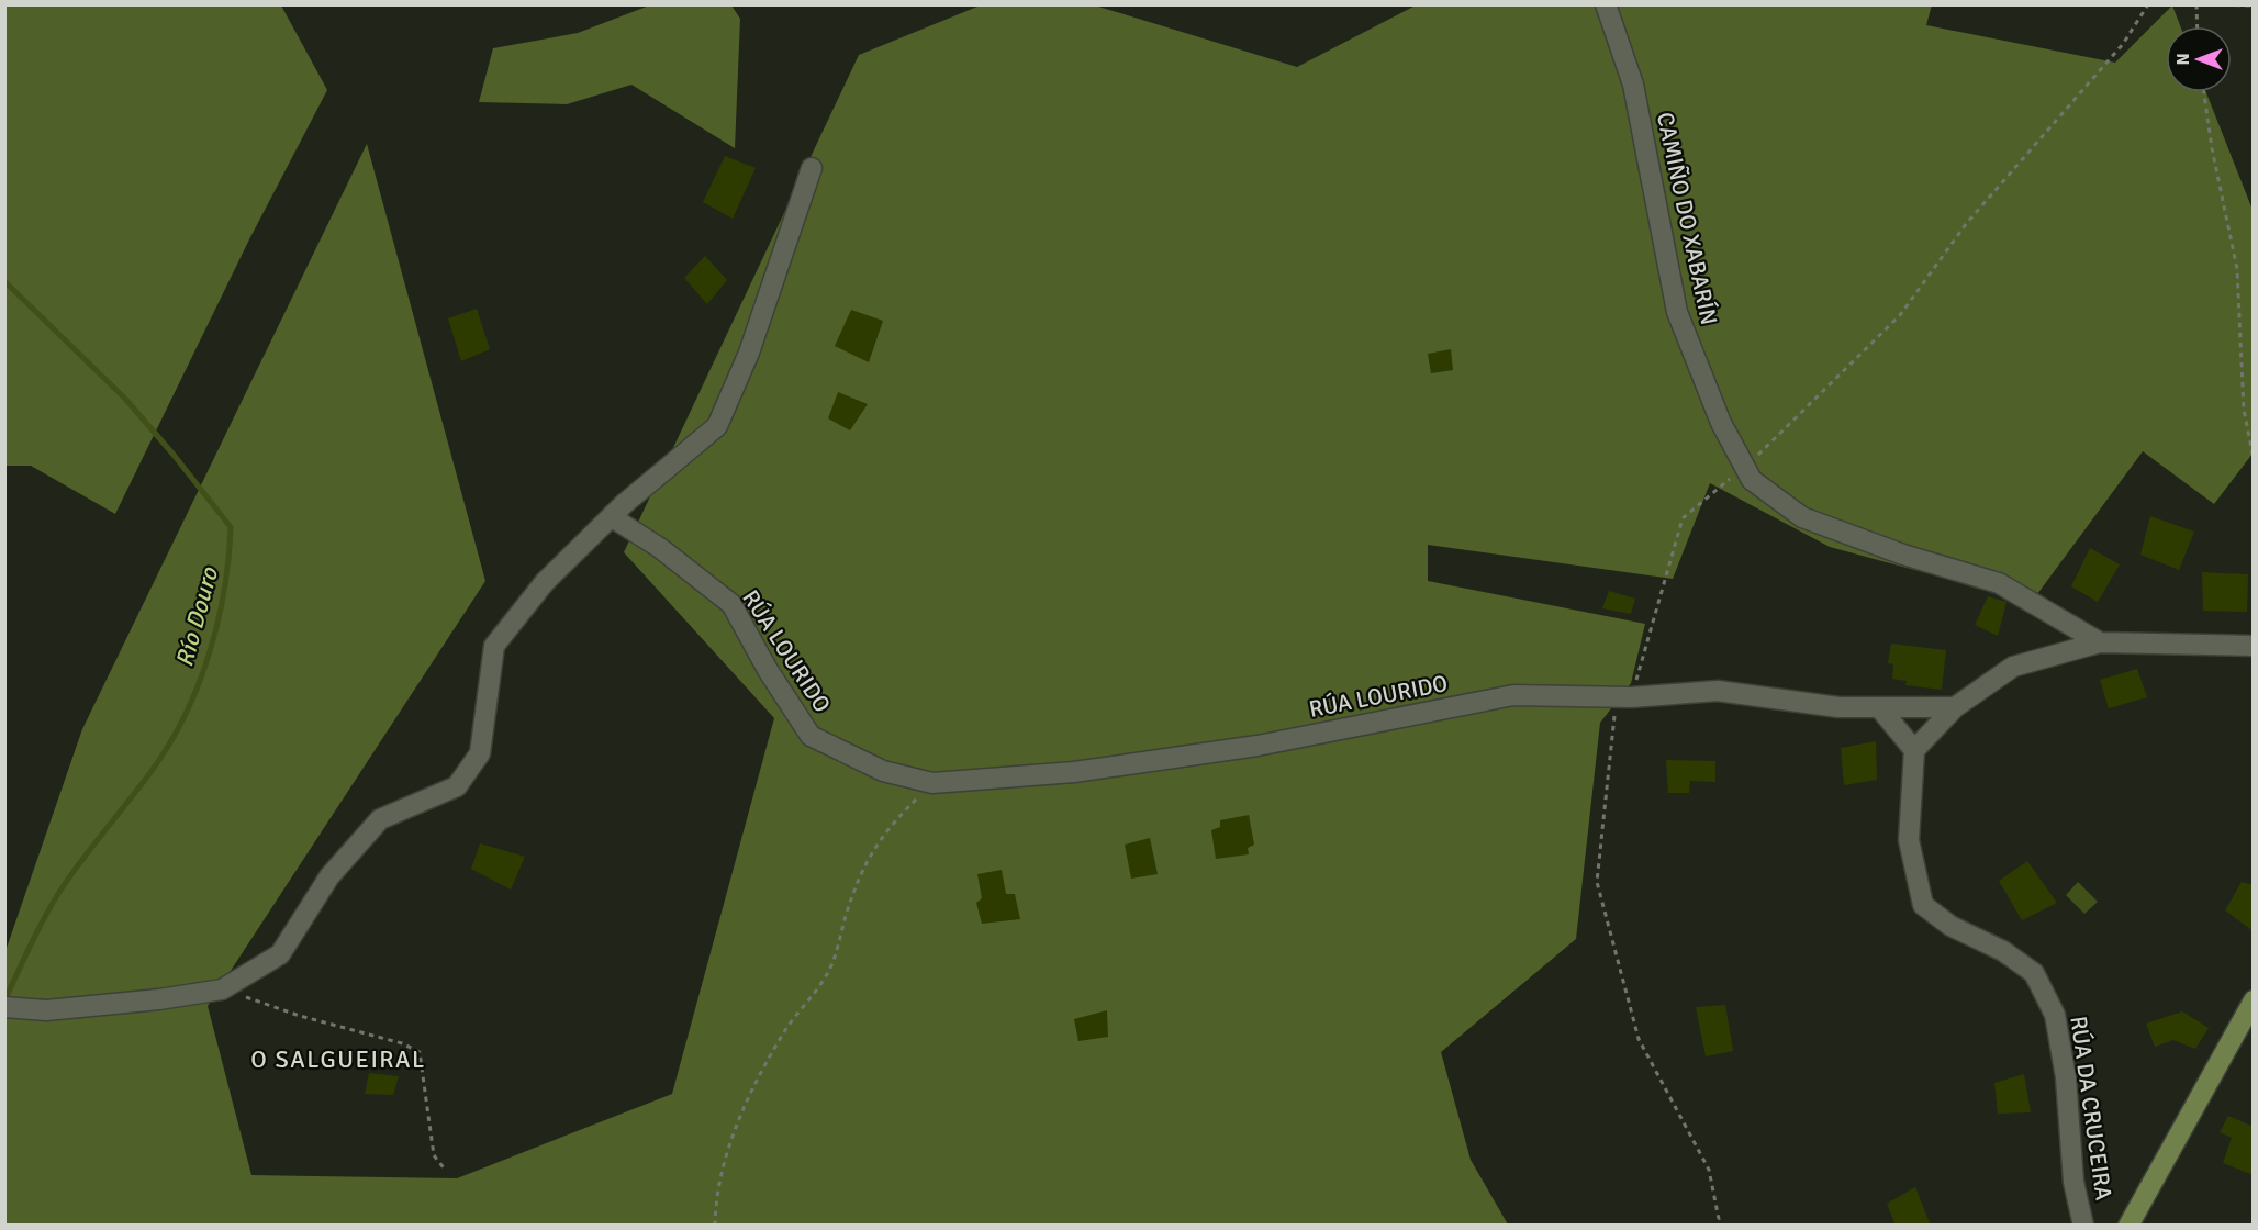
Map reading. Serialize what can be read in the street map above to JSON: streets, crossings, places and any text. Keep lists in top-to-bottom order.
{
  "streets": {
    "street": ["CAMIÑO DO XABARÍN", "RÚA LOURIDO", "RÚA DA CRUCEIRA"]
  },
  "districts": ["O SALGUEIRAL"],
  "water": ["Río Douro"],
  "north": "left"
}
